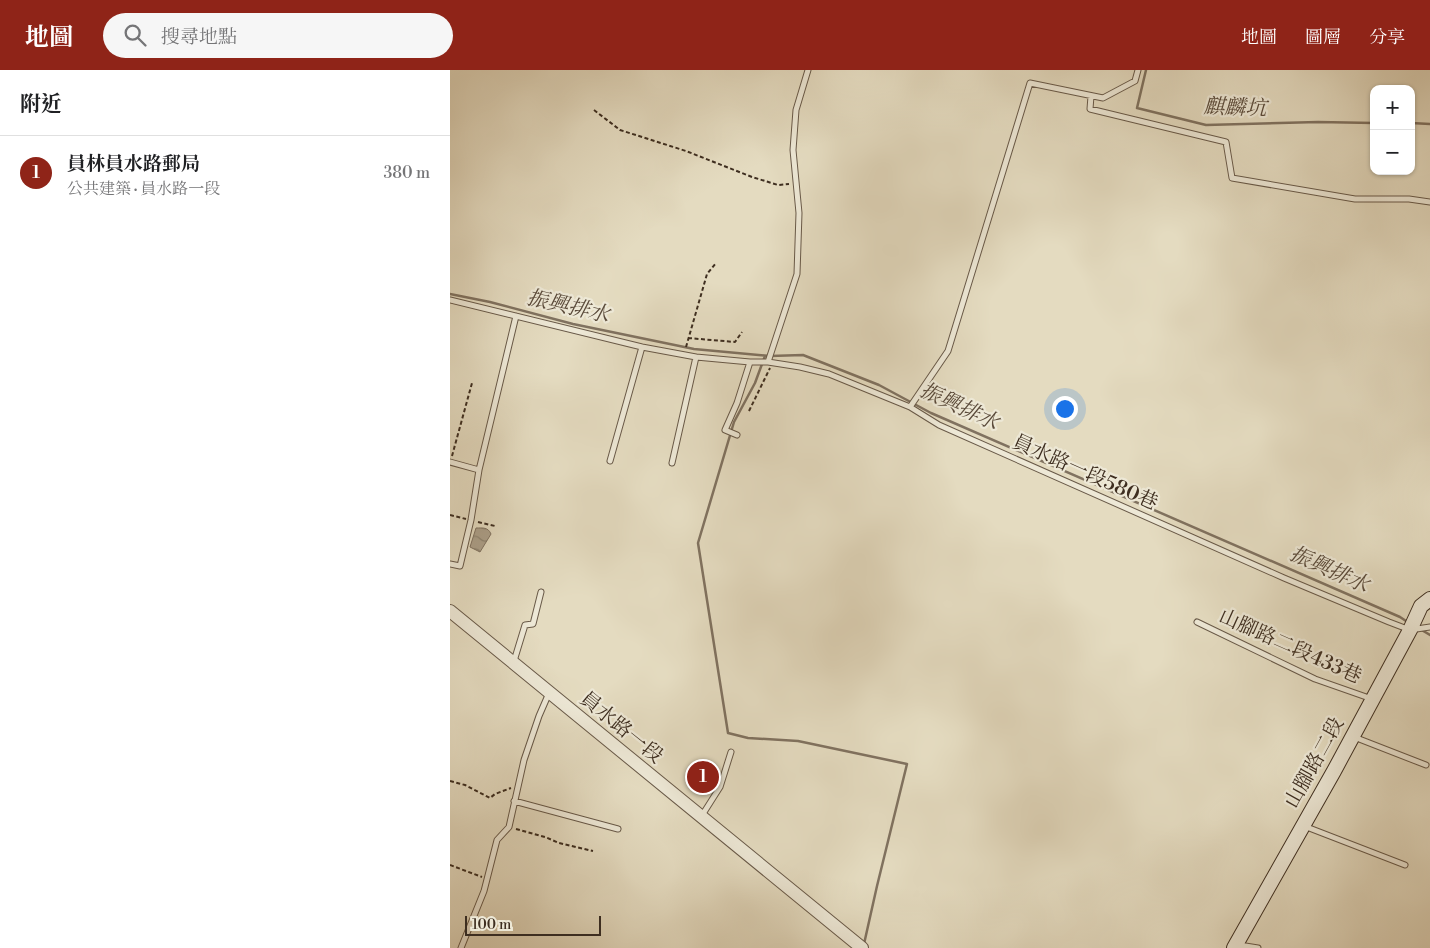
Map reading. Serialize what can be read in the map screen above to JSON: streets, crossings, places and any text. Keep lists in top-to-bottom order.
{
  "streets": {
    "main road": ["山腳路二段"],
    "street": ["員水路一段"],
    "lane": ["員水路一段580巷", "山腳路二段433巷"]
  },
  "crossings": [
    ["員水路一段580巷", "山腳路二段"],
    ["山腳路二段433巷", "山腳路二段"]
  ],
  "water": ["麒麟坑", "振興排水"],
  "scale_bar": "100 m",
  "page": {
    "header": "地圖",
    "search": "搜尋地點",
    "nav": ["地圖", "圖層", "分享"],
    "heading": "附近",
    "map_buttons": ["+", "−"],
    "list": [
      {
        "mark": "1",
        "name": "員林員水路郵局",
        "note": "公共建築 · 員水路一段",
        "value": "380 m"
      }
    ],
    "pins": "1",
    "scale": "100 m"
  }
}
